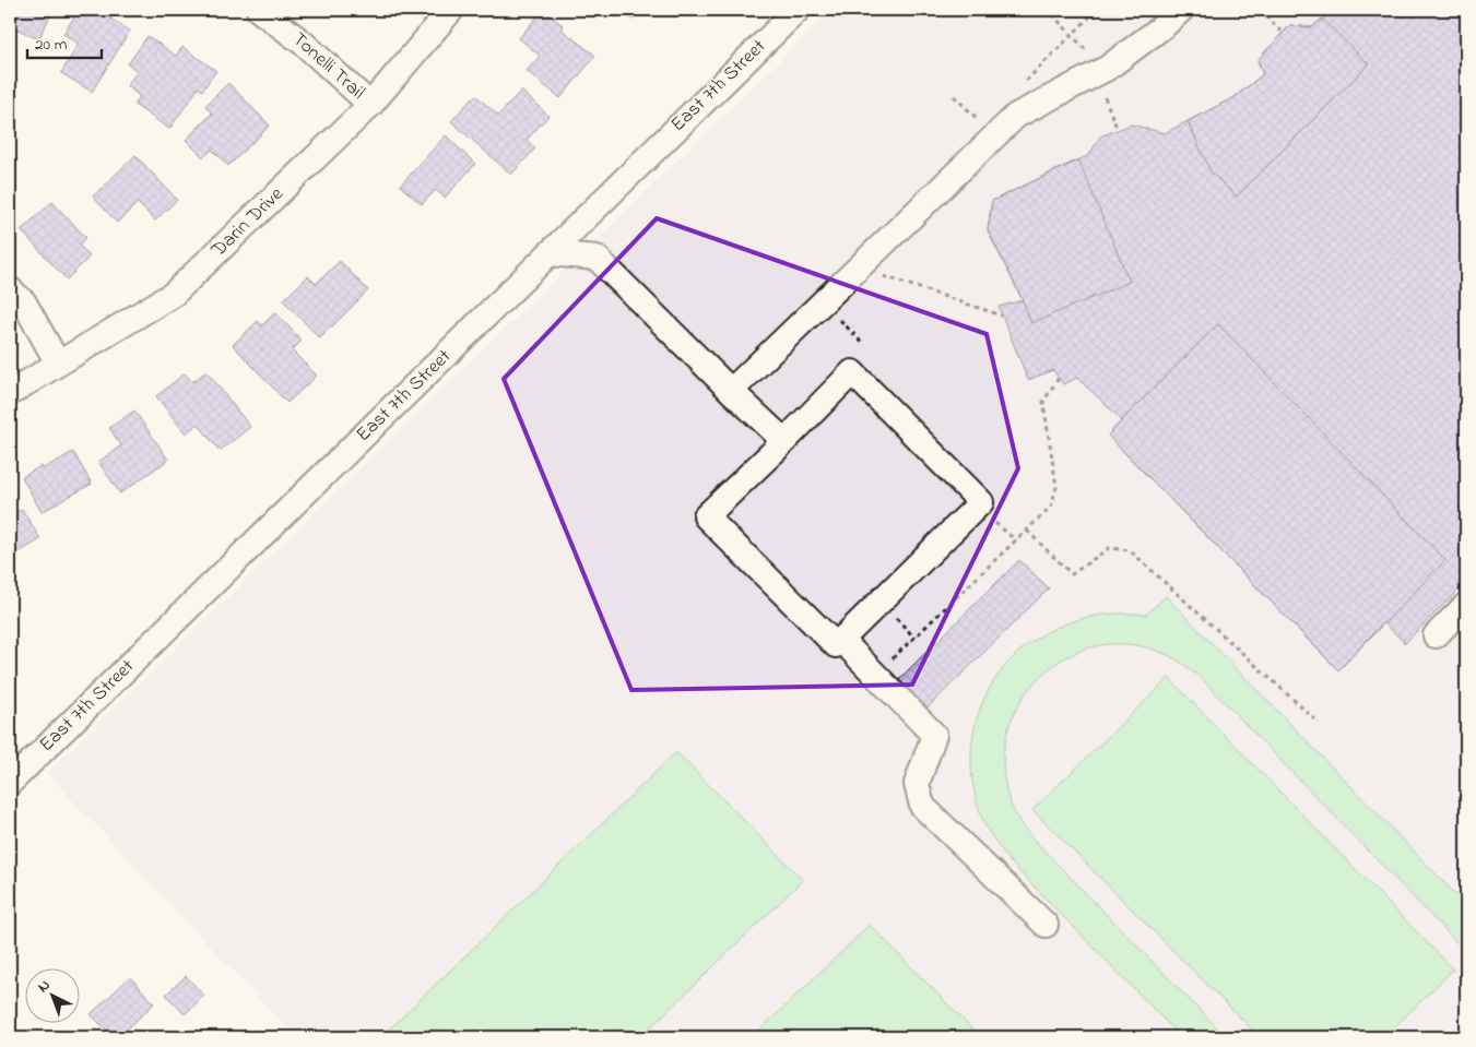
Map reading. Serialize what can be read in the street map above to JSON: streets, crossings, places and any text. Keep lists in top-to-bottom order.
{
  "streets": {
    "street": ["Tonelli Trail", "East 7th Street", "Darin Drive"]
  },
  "crossings": [
    ["Tonelli Trail", "Darin Drive"]
  ],
  "scale_bar": "20 m",
  "north": "top left"
}
